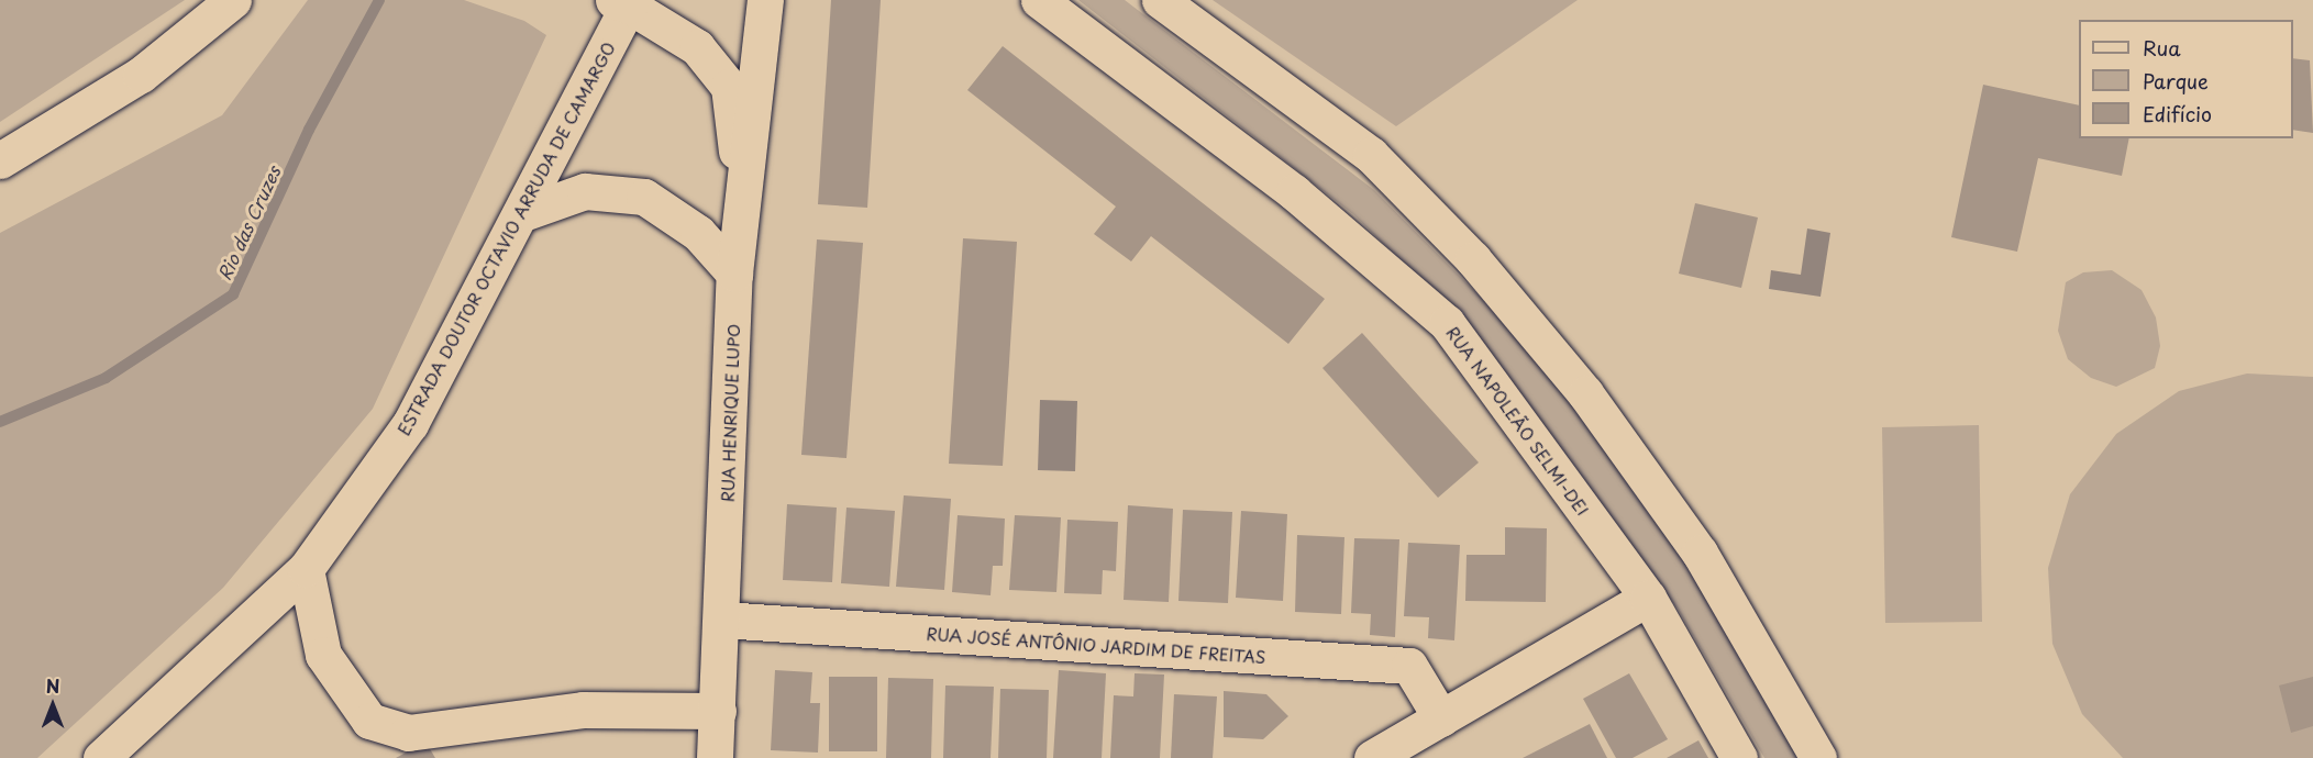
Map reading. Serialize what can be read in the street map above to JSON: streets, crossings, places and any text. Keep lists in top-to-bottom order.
{
  "streets": {
    "street": [
      "ESTRADA DOUTOR OCTAVIO ARRUDA DE CAMARGO",
      "RUA HENRIQUE LUPO",
      "RUA NAPOLEÃO SELMI-DEI",
      "RUA JOSÉ ANTÔNIO JARDIM DE FREITAS"
    ]
  },
  "crossings": [
    ["ESTRADA DOUTOR OCTAVIO ARRUDA DE CAMARGO", "RUA HENRIQUE LUPO"],
    ["RUA HENRIQUE LUPO", "RUA JOSÉ ANTÔNIO JARDIM DE FREITAS"]
  ],
  "water": ["Rio das Cruzes"],
  "legend": ["Rua", "Parque", "Edifício"],
  "north": "top"
}
